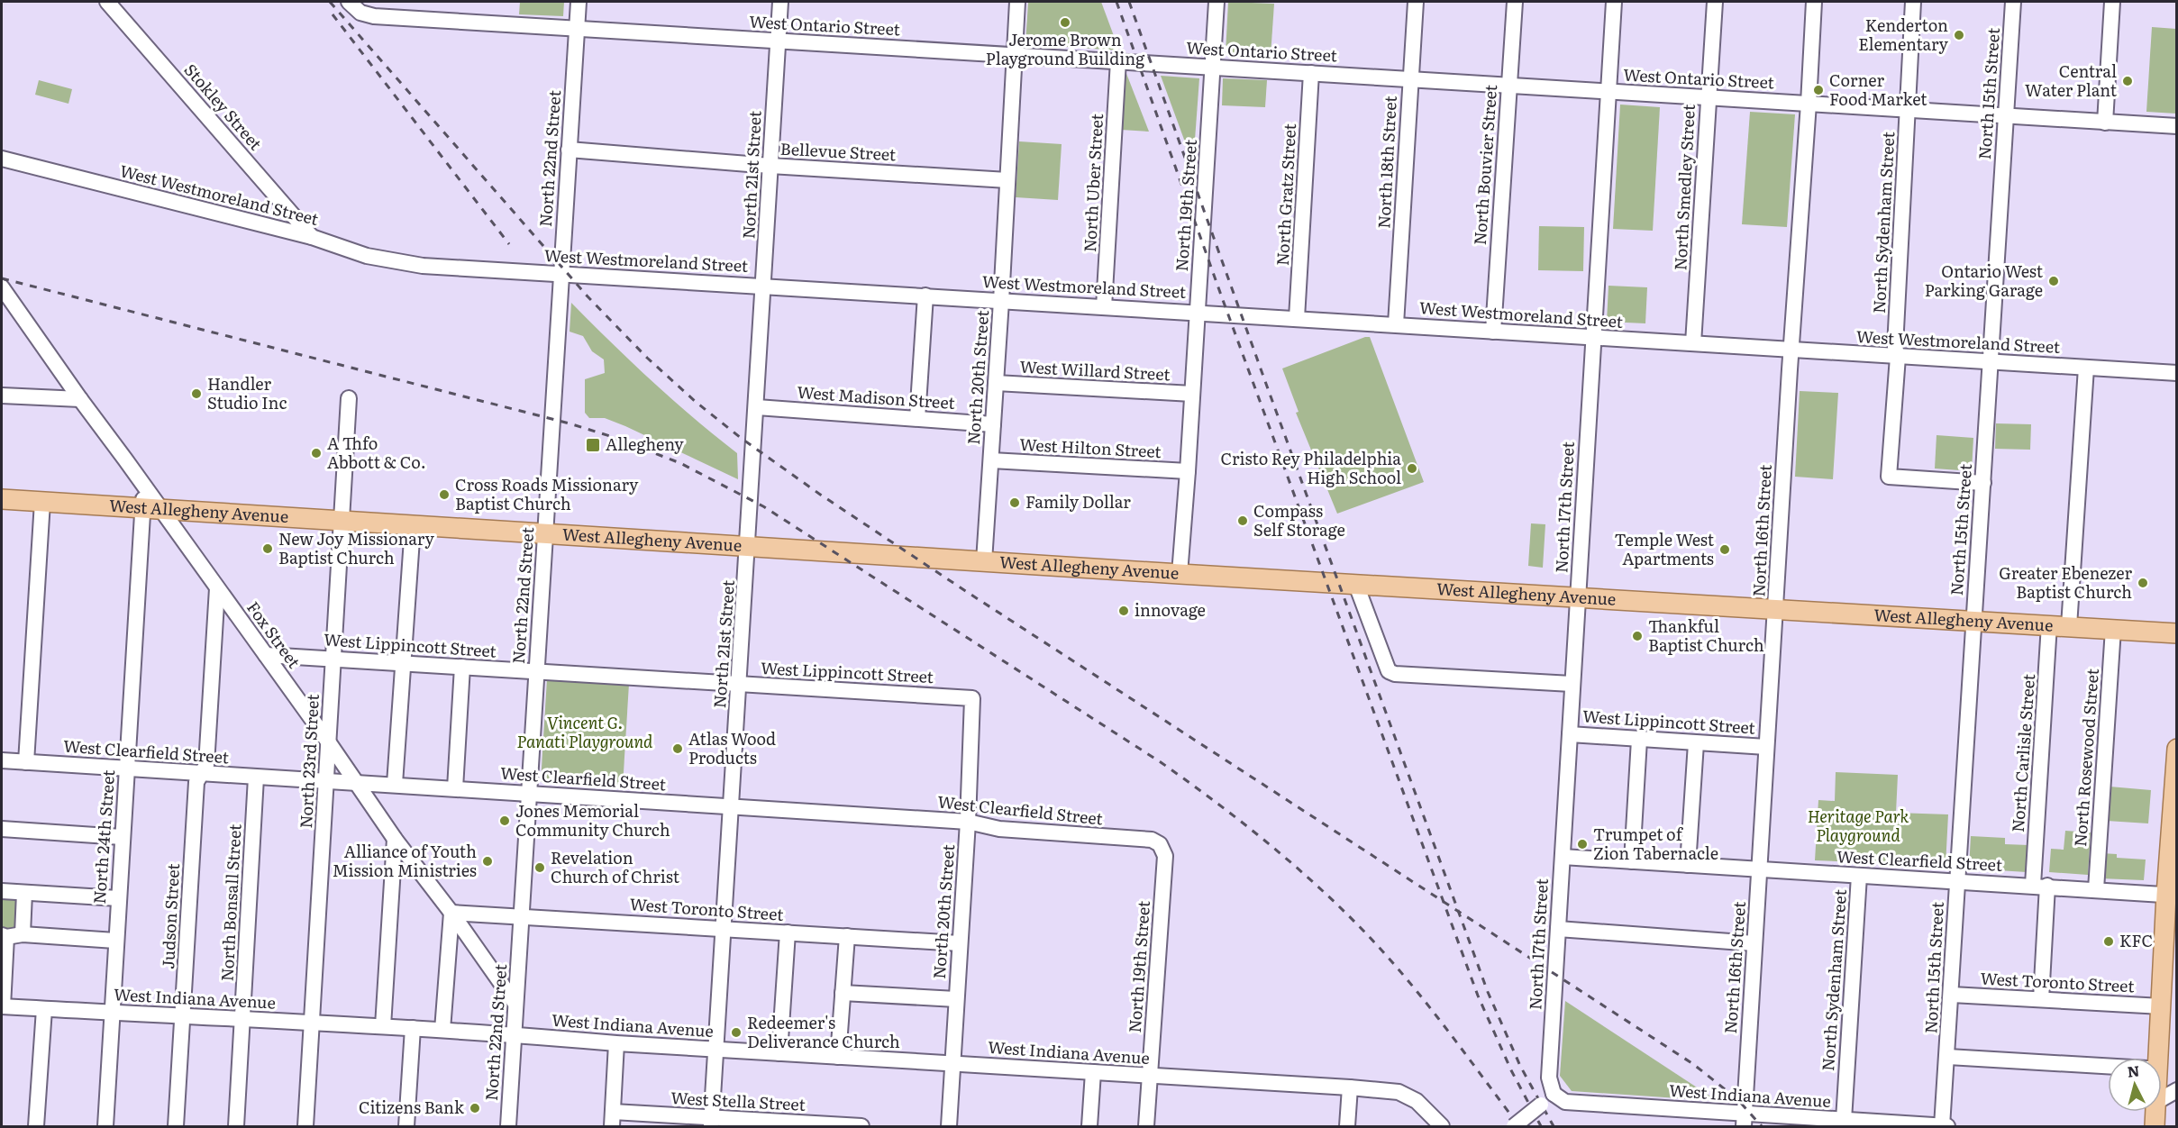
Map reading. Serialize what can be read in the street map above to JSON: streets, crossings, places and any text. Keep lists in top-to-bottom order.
{
  "streets": {
    "main road": ["West Allegheny Avenue"],
    "street": [
      "West Ontario Street",
      "North 15th Street",
      "Stokley Street",
      "Bellevue Street",
      "North 22nd Street",
      "North 18th Street",
      "North Bouvier Street",
      "North 21st Street",
      "North Uber Street",
      "North Smedley Street",
      "North Gratz Street",
      "West Westmoreland Street",
      "North 19th Street",
      "North Sydenham Street",
      "West Willard Street",
      "North 20th Street",
      "West Madison Street",
      "West Hilton Street",
      "North 17th Street",
      "North 16th Street",
      "Fox Street",
      "West Lippincott Street",
      "West Clearfield Street",
      "North Carlisle Street",
      "North Rosewood Street",
      "North 23rd Street",
      "North 24th Street",
      "North Bonsall Street",
      "West Toronto Street",
      "Judson Street",
      "West Indiana Avenue",
      "West Stella Street"
    ]
  },
  "crossings": [
    ["West Ontario Street", "North 15th Street"],
    ["West Ontario Street", "North 22nd Street"],
    ["West Ontario Street", "North 18th Street"],
    ["West Ontario Street", "North Bouvier Street"],
    ["West Ontario Street", "North 21st Street"],
    ["West Ontario Street", "North Uber Street"],
    ["West Ontario Street", "North Smedley Street"],
    ["West Ontario Street", "North Gratz Street"],
    ["West Ontario Street", "North 19th Street"],
    ["West Ontario Street", "North Sydenham Street"],
    ["West Ontario Street", "North 20th Street"],
    ["West Ontario Street", "North 17th Street"],
    ["West Ontario Street", "North 16th Street"],
    ["North 15th Street", "West Westmoreland Street"],
    ["North 15th Street", "North Sydenham Street"],
    ["North 15th Street", "West Allegheny Avenue"],
    ["North 15th Street", "West Clearfield Street"],
    ["North 15th Street", "West Toronto Street"],
    ["North 15th Street", "West Indiana Avenue"],
    ["Stokley Street", "West Westmoreland Street"],
    ["Bellevue Street", "North 22nd Street"],
    ["Bellevue Street", "North 21st Street"],
    ["Bellevue Street", "North 20th Street"],
    ["North 22nd Street", "West Westmoreland Street"],
    ["North 22nd Street", "West Allegheny Avenue"],
    ["North 22nd Street", "Fox Street"],
    ["North 22nd Street", "West Lippincott Street"],
    ["North 22nd Street", "West Clearfield Street"],
    ["North 22nd Street", "West Toronto Street"],
    ["North 22nd Street", "West Indiana Avenue"],
    ["North 18th Street", "West Westmoreland Street"],
    ["North Bouvier Street", "West Westmoreland Street"],
    ["North 21st Street", "West Westmoreland Street"],
    ["North 21st Street", "West Madison Street"],
    ["North 21st Street", "West Allegheny Avenue"],
    ["North 21st Street", "West Lippincott Street"],
    ["North 21st Street", "West Clearfield Street"],
    ["North 21st Street", "West Toronto Street"],
    ["North 21st Street", "West Indiana Avenue"],
    ["North 21st Street", "West Stella Street"],
    ["North Uber Street", "West Westmoreland Street"],
    ["North Smedley Street", "West Westmoreland Street"],
    ["North Gratz Street", "West Westmoreland Street"],
    ["West Westmoreland Street", "North 19th Street"],
    ["West Westmoreland Street", "North Sydenham Street"],
    ["West Westmoreland Street", "North 20th Street"],
    ["West Westmoreland Street", "North 17th Street"],
    ["West Westmoreland Street", "North 16th Street"],
    ["North 19th Street", "West Willard Street"],
    ["North 19th Street", "West Hilton Street"],
    ["North 19th Street", "West Allegheny Avenue"],
    ["North 19th Street", "West Clearfield Street"],
    ["North 19th Street", "West Indiana Avenue"],
    ["North Sydenham Street", "West Clearfield Street"],
    ["North Sydenham Street", "West Indiana Avenue"],
    ["West Willard Street", "North 20th Street"],
    ["North 20th Street", "West Madison Street"],
    ["North 20th Street", "West Hilton Street"],
    ["North 20th Street", "West Allegheny Avenue"],
    ["North 20th Street", "West Lippincott Street"],
    ["North 20th Street", "West Clearfield Street"],
    ["North 20th Street", "West Toronto Street"],
    ["North 20th Street", "West Indiana Avenue"],
    ["North 17th Street", "West Allegheny Avenue"],
    ["North 17th Street", "West Lippincott Street"],
    ["North 17th Street", "West Clearfield Street"],
    ["North 17th Street", "West Indiana Avenue"],
    ["West Allegheny Avenue", "North 16th Street"],
    ["West Allegheny Avenue", "Fox Street"],
    ["West Allegheny Avenue", "North Carlisle Street"],
    ["West Allegheny Avenue", "North Rosewood Street"],
    ["West Allegheny Avenue", "North 23rd Street"],
    ["West Allegheny Avenue", "North 24th Street"],
    ["North 16th Street", "West Lippincott Street"],
    ["North 16th Street", "West Clearfield Street"],
    ["North 16th Street", "West Indiana Avenue"],
    ["Fox Street", "West Lippincott Street"],
    ["Fox Street", "West Clearfield Street"],
    ["Fox Street", "North 23rd Street"],
    ["Fox Street", "North 24th Street"],
    ["Fox Street", "West Toronto Street"],
    ["Fox Street", "Judson Street"],
    ["West Lippincott Street", "North 23rd Street"],
    ["West Clearfield Street", "North Carlisle Street"],
    ["West Clearfield Street", "North Rosewood Street"],
    ["West Clearfield Street", "North 23rd Street"],
    ["West Clearfield Street", "North 24th Street"],
    ["West Clearfield Street", "North Bonsall Street"],
    ["West Clearfield Street", "Judson Street"],
    ["North Carlisle Street", "West Toronto Street"],
    ["North 23rd Street", "West Indiana Avenue"],
    ["North 24th Street", "West Indiana Avenue"],
    ["North Bonsall Street", "West Indiana Avenue"],
    ["Judson Street", "West Indiana Avenue"]
  ],
  "parks": ["Vincent G. Panati Playground", "Heritage Park Playground"],
  "places": {
    "other": [
      "Jerome Brown Playground Building",
      "Kenderton Elementary",
      "Central Water Plant",
      "Corner Food Market",
      "Ontario West Parking Garage",
      "Handler Studio Inc",
      "A Thfo Abbott & Co.",
      "Cristo Rey Philadelphia High School",
      "Cross Roads Missionary Baptist Church",
      "Family Dollar",
      "Compass Self Storage",
      "New Joy Missionary Baptist Church",
      "Temple West Apartments",
      "Greater Ebenezer Baptist Church",
      "innovage",
      "Thankful Baptist Church",
      "Atlas Wood Products",
      "Jones Memorial Community Church",
      "Trumpet of Zion Tabernacle",
      "Alliance of Youth Mission Ministries",
      "Revelation Church of Christ",
      "KFC",
      "Redeemer's Deliverance Church",
      "Citizens Bank"
    ],
    "transit": ["Allegheny"]
  },
  "north": "top"
}
